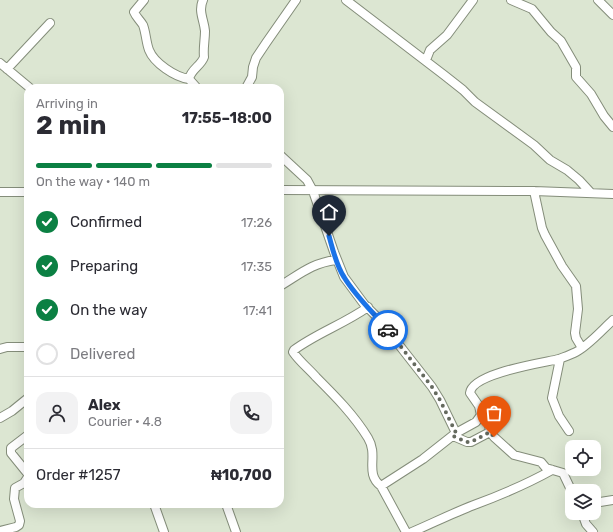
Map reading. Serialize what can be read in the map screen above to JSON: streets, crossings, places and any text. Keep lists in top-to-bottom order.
{
  "page": {
    "heading": ["2 min", "Arriving in", "17:55–18:00"],
    "panel": [
      "Alex",
      "Courier · 4.8",
      "Order #1257",
      "₦10,700"
    ],
    "bar": "On the way · 140 m",
    "list": [
      ["Confirmed", "17:26"],
      ["Preparing", "17:35"],
      ["On the way", "17:41"],
      "Delivered"
    ]
  }
}
